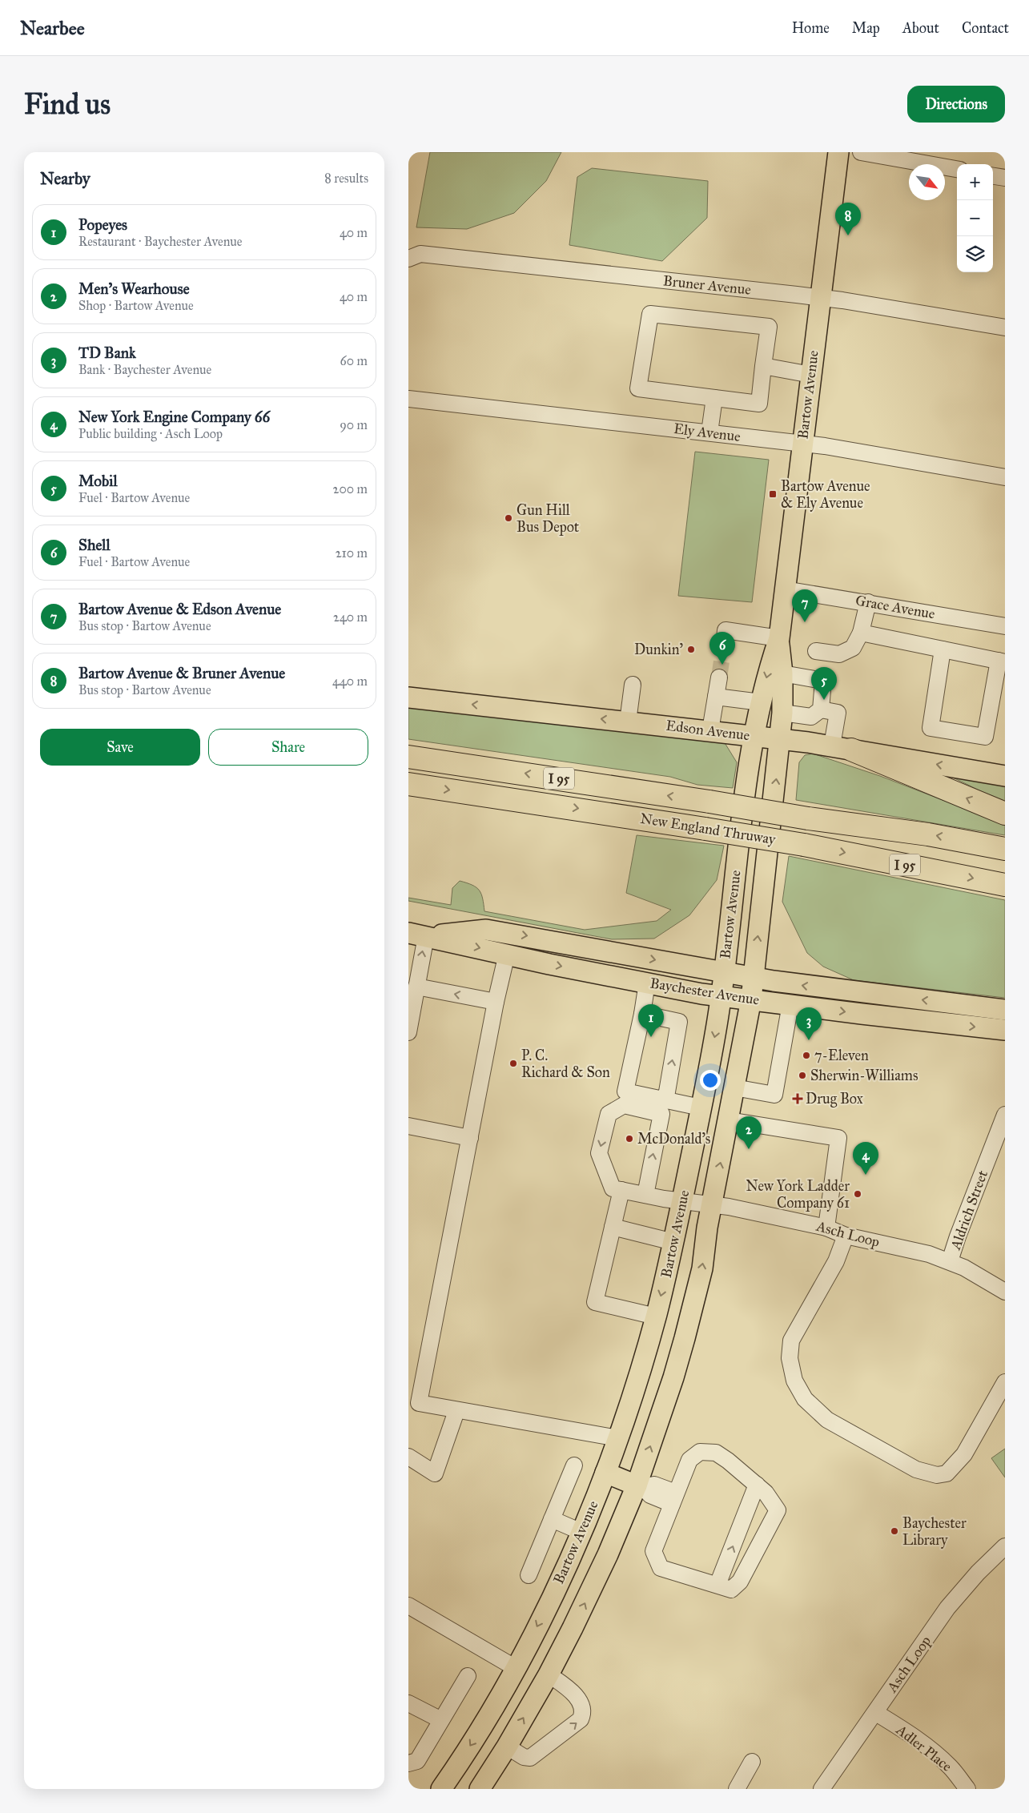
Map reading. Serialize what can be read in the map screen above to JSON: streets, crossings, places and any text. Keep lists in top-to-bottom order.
{
  "streets": {
    "highway": ["I 95", "New England Thruway"],
    "main road": ["Bartow Avenue", "Edson Avenue", "Baychester Avenue"],
    "street": [
      "Bruner Avenue",
      "Ely Avenue",
      "Grace Avenue",
      "Aldrich Street",
      "Asch Loop",
      "Adler Place"
    ]
  },
  "crossings": [
    ["Bruner Avenue", "Bartow Avenue"],
    ["Bartow Avenue", "Ely Avenue"],
    ["Bartow Avenue", "Grace Avenue"],
    ["Bartow Avenue", "Edson Avenue"],
    ["Bartow Avenue", "Baychester Avenue"],
    ["Bartow Avenue", "Asch Loop"],
    ["Aldrich Street", "Asch Loop"],
    ["Asch Loop", "Adler Place"]
  ],
  "one_way": ["Edson Avenue"],
  "places": {
    "transit": ["Bartow Avenue & Ely Avenue"],
    "other": [
      "Gun Hill Bus Depot",
      "Dunkin'",
      "7-Eleven",
      "P. C. Richard & Son",
      "Sherwin-Williams",
      "McDonald's",
      "New York Ladder Company 61",
      "Baychester Library"
    ],
    "health": ["Drug Box"]
  },
  "north": "bottom right",
  "page": {
    "header": "Nearbee",
    "nav": [
      "Home",
      "Map",
      "About",
      "Contact"
    ],
    "buttons": [
      "Directions",
      ["Save", "Share"]
    ],
    "title": "Find us",
    "heading": ["Nearby", "8 results"],
    "map_buttons": ["+", "−"],
    "pins": [
      "8",
      "7",
      "6",
      "5",
      "1",
      "3",
      "2",
      "4"
    ],
    "list": [
      {
        "mark": "1",
        "name": "Popeyes",
        "note": "Restaurant · Baychester Avenue",
        "value": "40 m"
      },
      {
        "mark": "2",
        "name": "Men's Wearhouse",
        "note": "Shop · Bartow Avenue",
        "value": "40 m"
      },
      {
        "mark": "3",
        "name": "TD Bank",
        "note": "Bank · Baychester Avenue",
        "value": "60 m"
      },
      {
        "mark": "4",
        "name": "New York Engine Company 66",
        "note": "Public building · Asch Loop",
        "value": "90 m"
      },
      {
        "mark": "5",
        "name": "Mobil",
        "note": "Fuel · Bartow Avenue",
        "value": "200 m"
      },
      {
        "mark": "6",
        "name": "Shell",
        "note": "Fuel · Bartow Avenue",
        "value": "210 m"
      },
      {
        "mark": "7",
        "name": "Bartow Avenue & Edson Avenue",
        "note": "Bus stop · Bartow Avenue",
        "value": "240 m"
      },
      {
        "mark": "8",
        "name": "Bartow Avenue & Bruner Avenue",
        "note": "Bus stop · Bartow Avenue",
        "value": "440 m"
      }
    ]
  }
}
